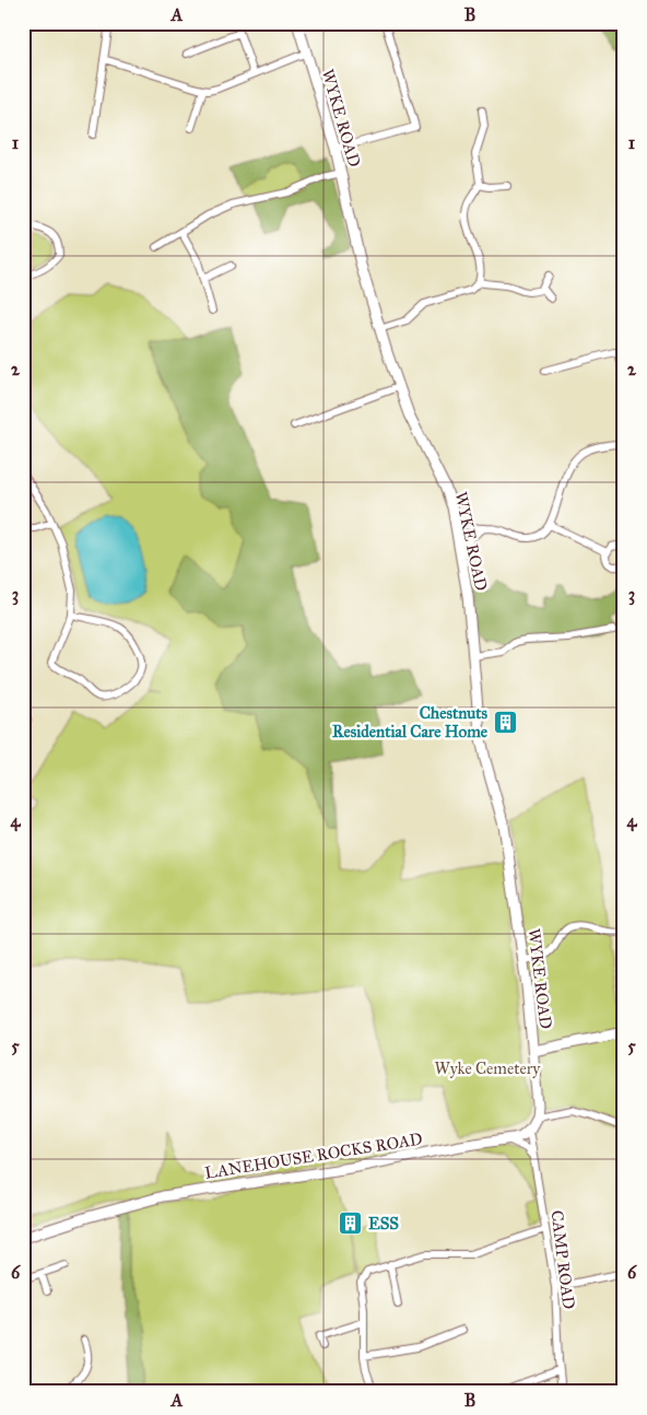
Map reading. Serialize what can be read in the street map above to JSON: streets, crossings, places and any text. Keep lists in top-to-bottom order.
{
  "streets": {
    "main road": ["WYKE ROAD", "LANEHOUSE ROCKS ROAD"],
    "street": ["CAMP ROAD"]
  },
  "crossings": [
    ["LANEHOUSE ROCKS ROAD", "CAMP ROAD"]
  ],
  "parks": ["Wyke Cemetery"],
  "places": {
    "building": ["Chestnuts Residential Care Home", "ESS"]
  },
  "grid": {
    "columns": ["A", "B"],
    "rows": [
      "1",
      "2",
      "3",
      "4",
      "5",
      "6"
    ]
  }
}
